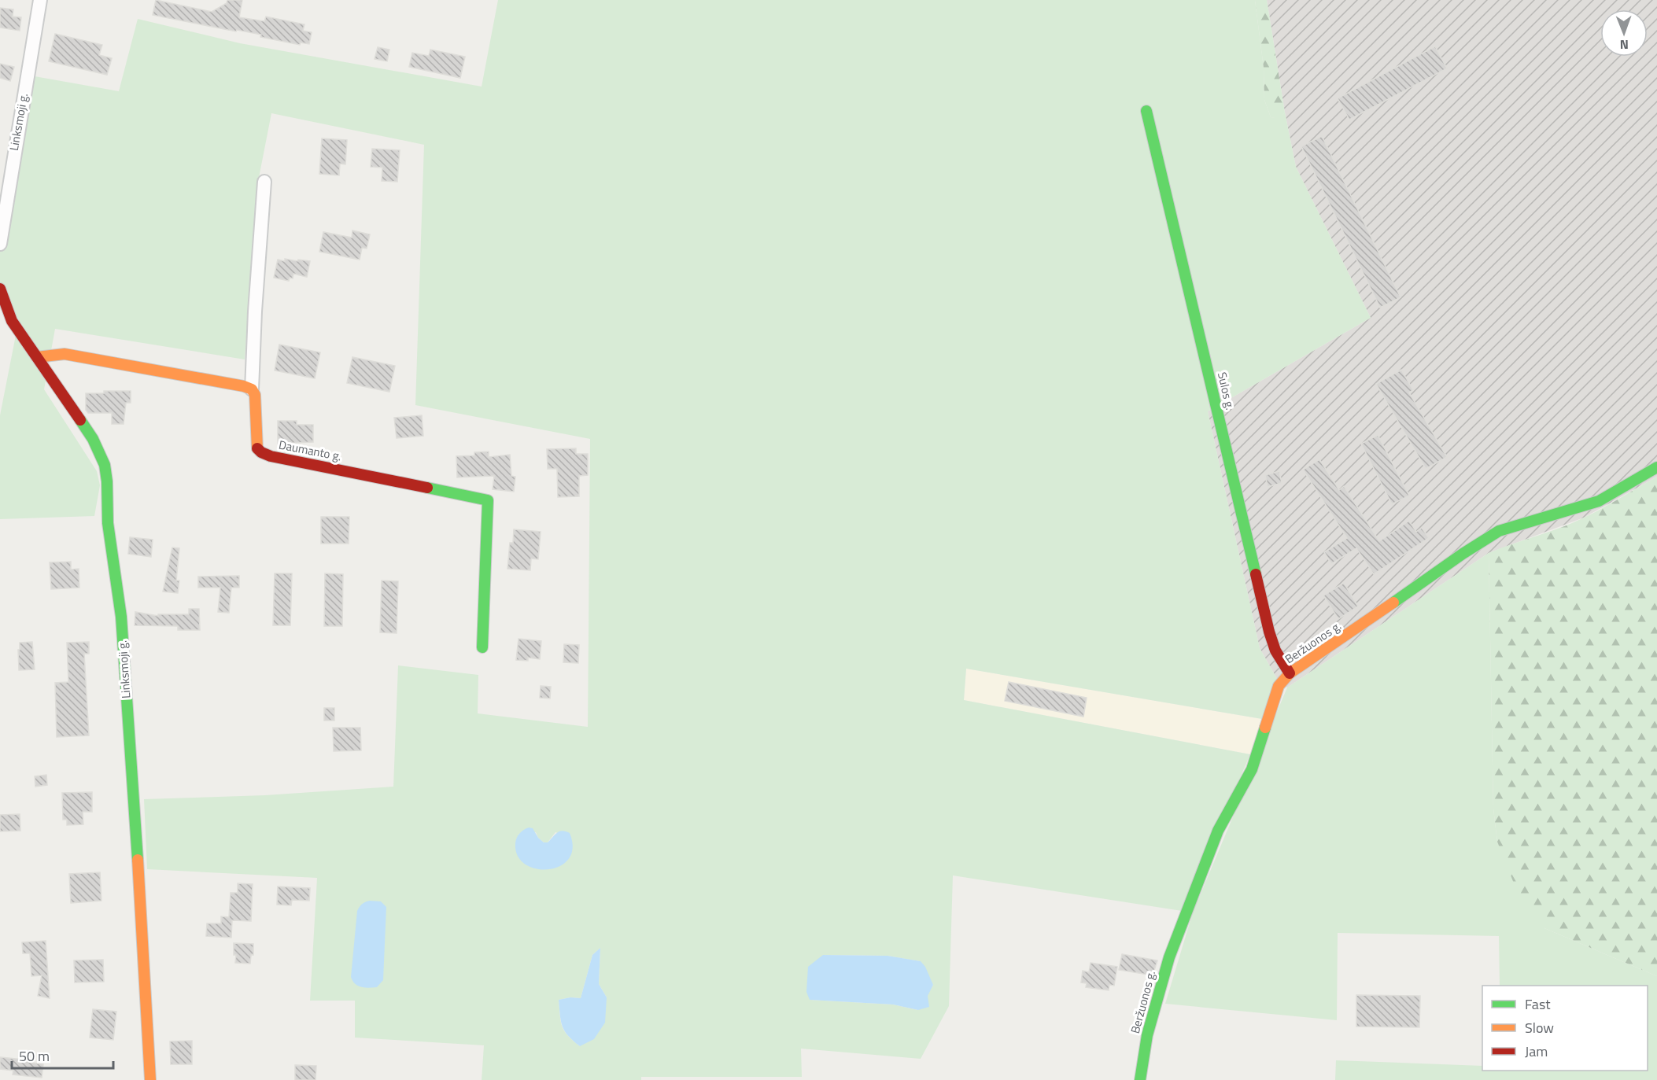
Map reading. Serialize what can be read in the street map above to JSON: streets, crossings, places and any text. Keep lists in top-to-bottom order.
{
  "streets": {
    "street": [
      "Linksmoji g.",
      "Sulos g.",
      "Daumanto g.",
      "Beržuonos g."
    ]
  },
  "crossings": [
    ["Sulos g.", "Beržuonos g."]
  ],
  "legend": ["Fast", "Slow", "Jam"],
  "scale_bar": "50 m",
  "north": "bottom"
}
